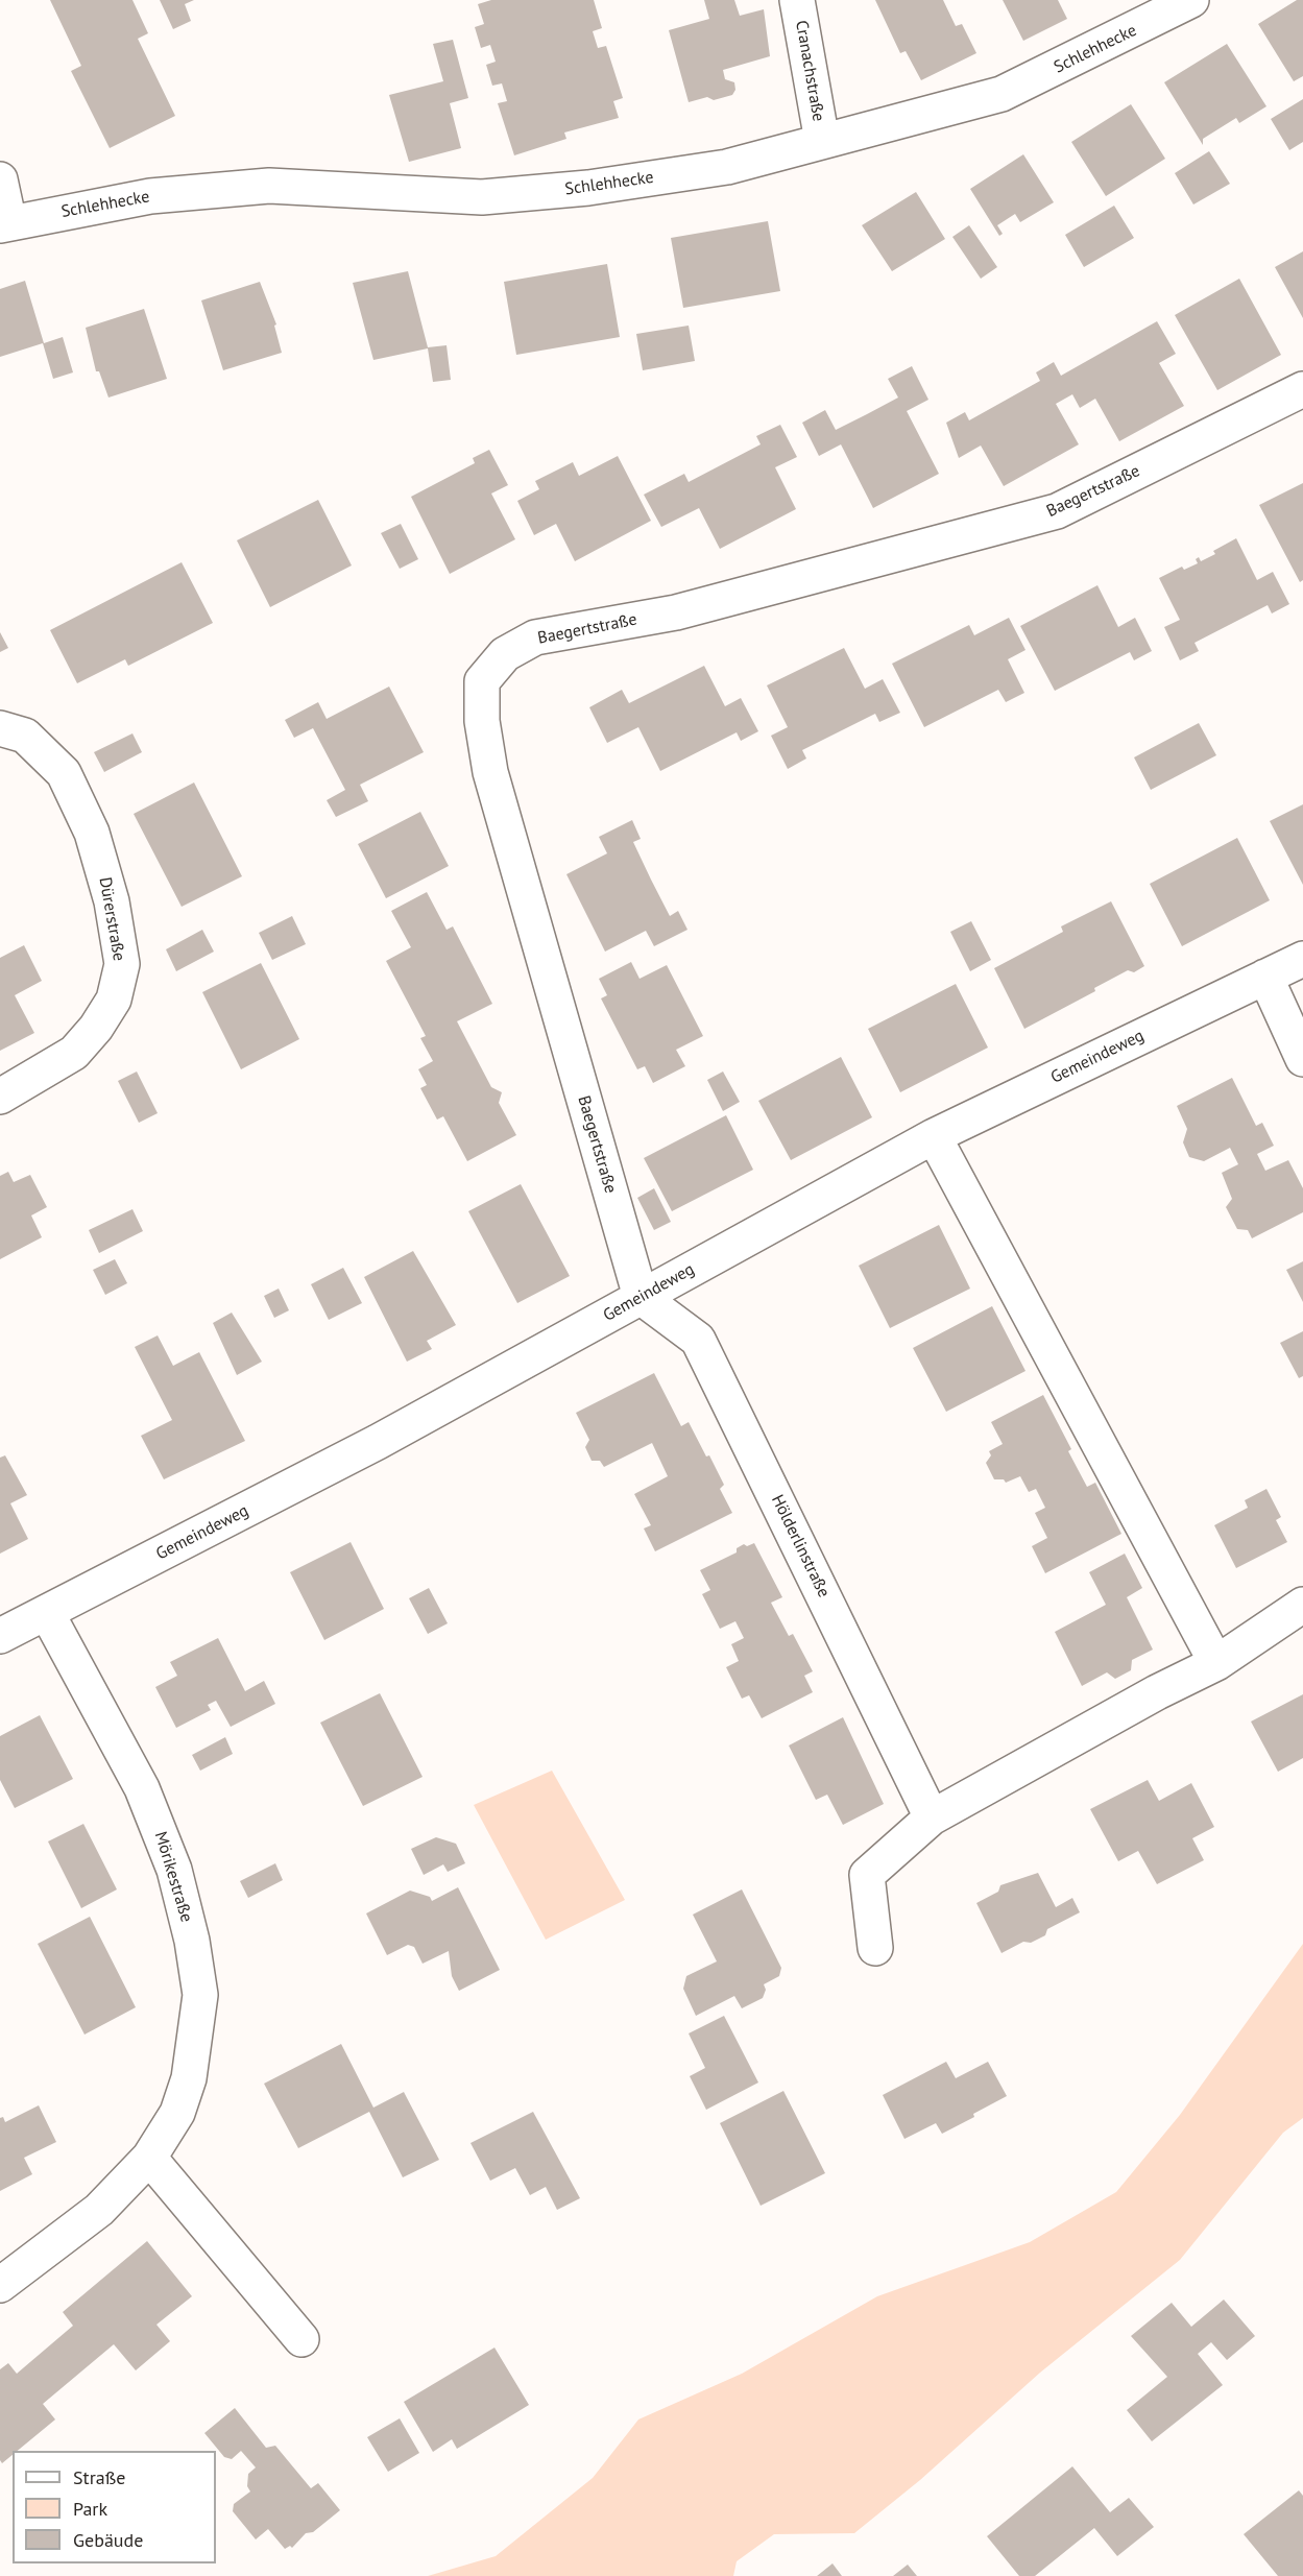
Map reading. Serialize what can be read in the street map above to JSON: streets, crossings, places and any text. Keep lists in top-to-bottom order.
{
  "streets": {
    "street": [
      "Schlehhecke",
      "Cranachstraße",
      "Baegertstraße",
      "Dürerstraße",
      "Gemeindeweg",
      "Hölderlinstraße",
      "Mörikestraße"
    ]
  },
  "crossings": [
    ["Schlehhecke", "Cranachstraße"],
    ["Baegertstraße", "Gemeindeweg"],
    ["Baegertstraße", "Hölderlinstraße"],
    ["Gemeindeweg", "Hölderlinstraße"],
    ["Gemeindeweg", "Mörikestraße"]
  ],
  "legend": ["Straße", "Park", "Gebäude"]
}
